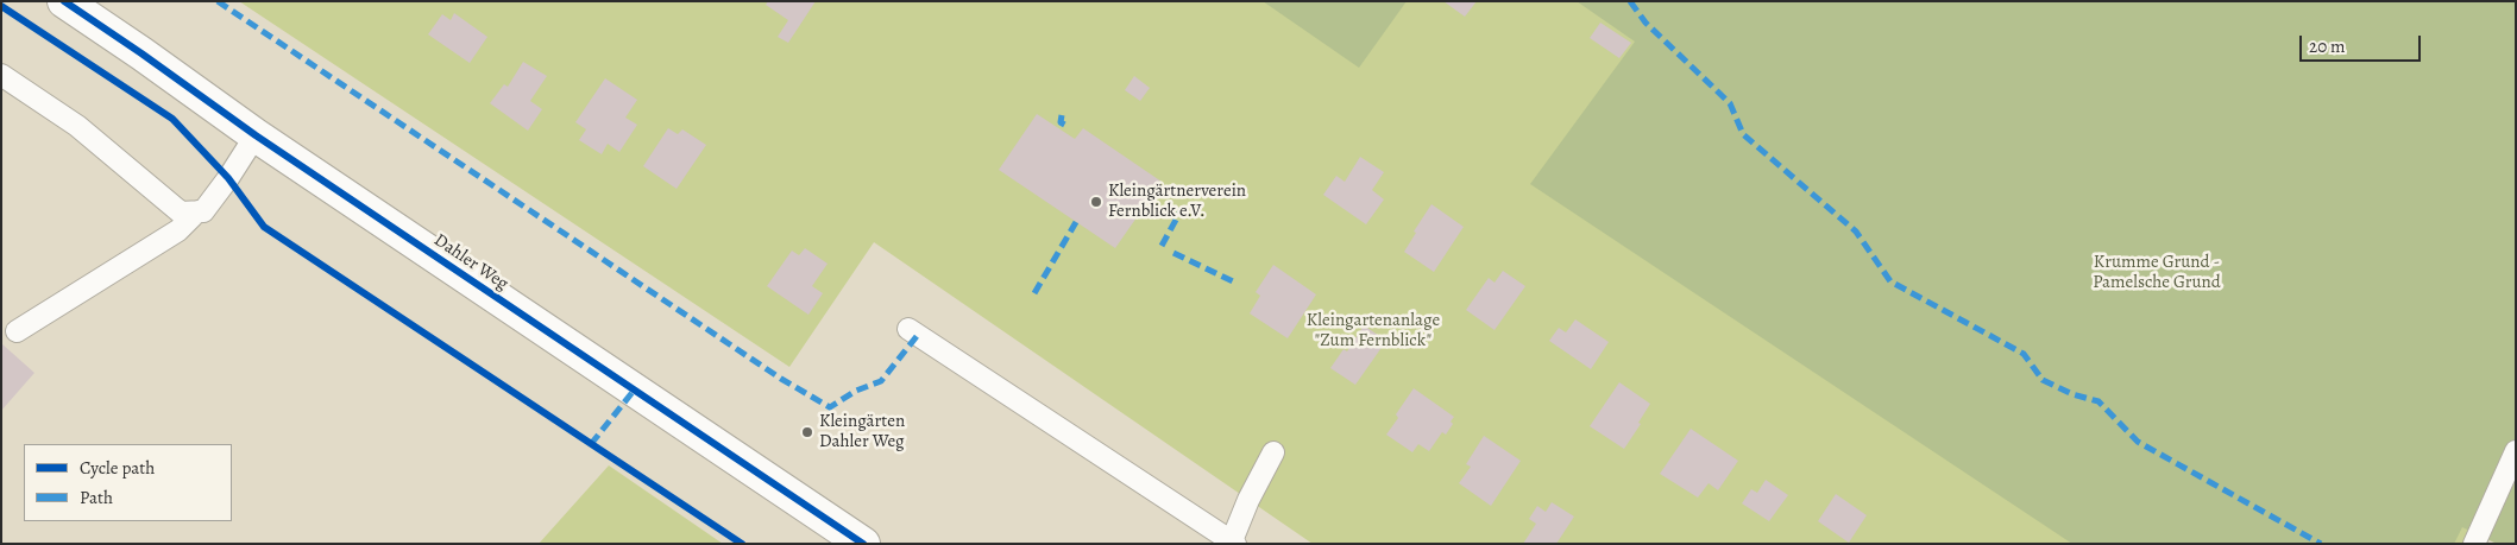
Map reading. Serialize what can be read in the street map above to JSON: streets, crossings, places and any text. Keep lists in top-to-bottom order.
{
  "streets": {
    "street": ["Dahler Weg"]
  },
  "parks": ["Krumme Grund - Pamelsche Grund", "Kleingartenanlage \"Zum Fernblick\""],
  "places": ["Kleingärtnerverein Fernblick e.V.", "Kleingärten Dahler Weg"],
  "legend": ["Cycle path", "Path"],
  "scale_bar": "20 m"
}
